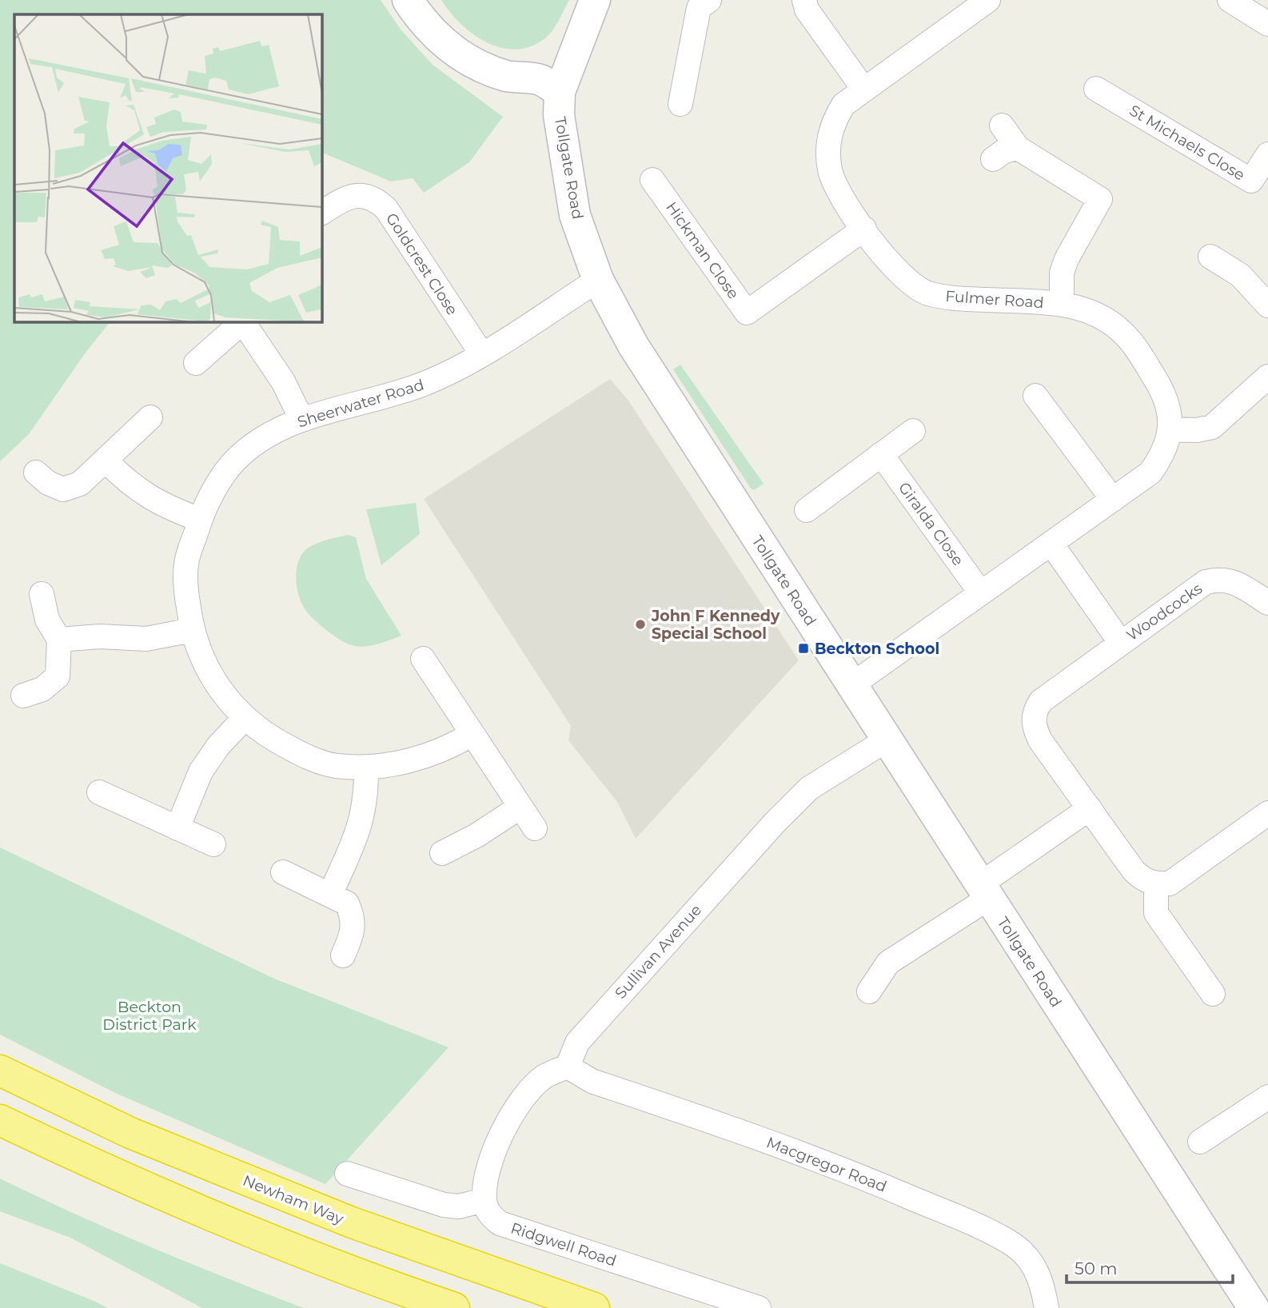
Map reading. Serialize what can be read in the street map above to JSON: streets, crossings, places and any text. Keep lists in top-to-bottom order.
{
  "streets": {
    "highway": ["Newham Way"],
    "street": [
      "St Michaels Close",
      "Tollgate Road",
      "Hickman Close",
      "Goldcrest Close",
      "Fulmer Road",
      "Sheerwater Road",
      "Giralda Close",
      "Woodcocks",
      "Sullivan Avenue",
      "Macgregor Road",
      "Ridgwell Road"
    ]
  },
  "crossings": [
    ["Tollgate Road", "Fulmer Road"],
    ["Tollgate Road", "Sheerwater Road"],
    ["Tollgate Road", "Sullivan Avenue"],
    ["Hickman Close", "Fulmer Road"],
    ["Goldcrest Close", "Sheerwater Road"],
    ["Fulmer Road", "Giralda Close"],
    ["Fulmer Road", "Woodcocks"],
    ["Sullivan Avenue", "Macgregor Road"]
  ],
  "parks": ["Beckton District Park"],
  "places": {
    "other": ["John F Kennedy Special School"],
    "transit": ["Beckton School"]
  },
  "scale_bar": "50 m"
}
